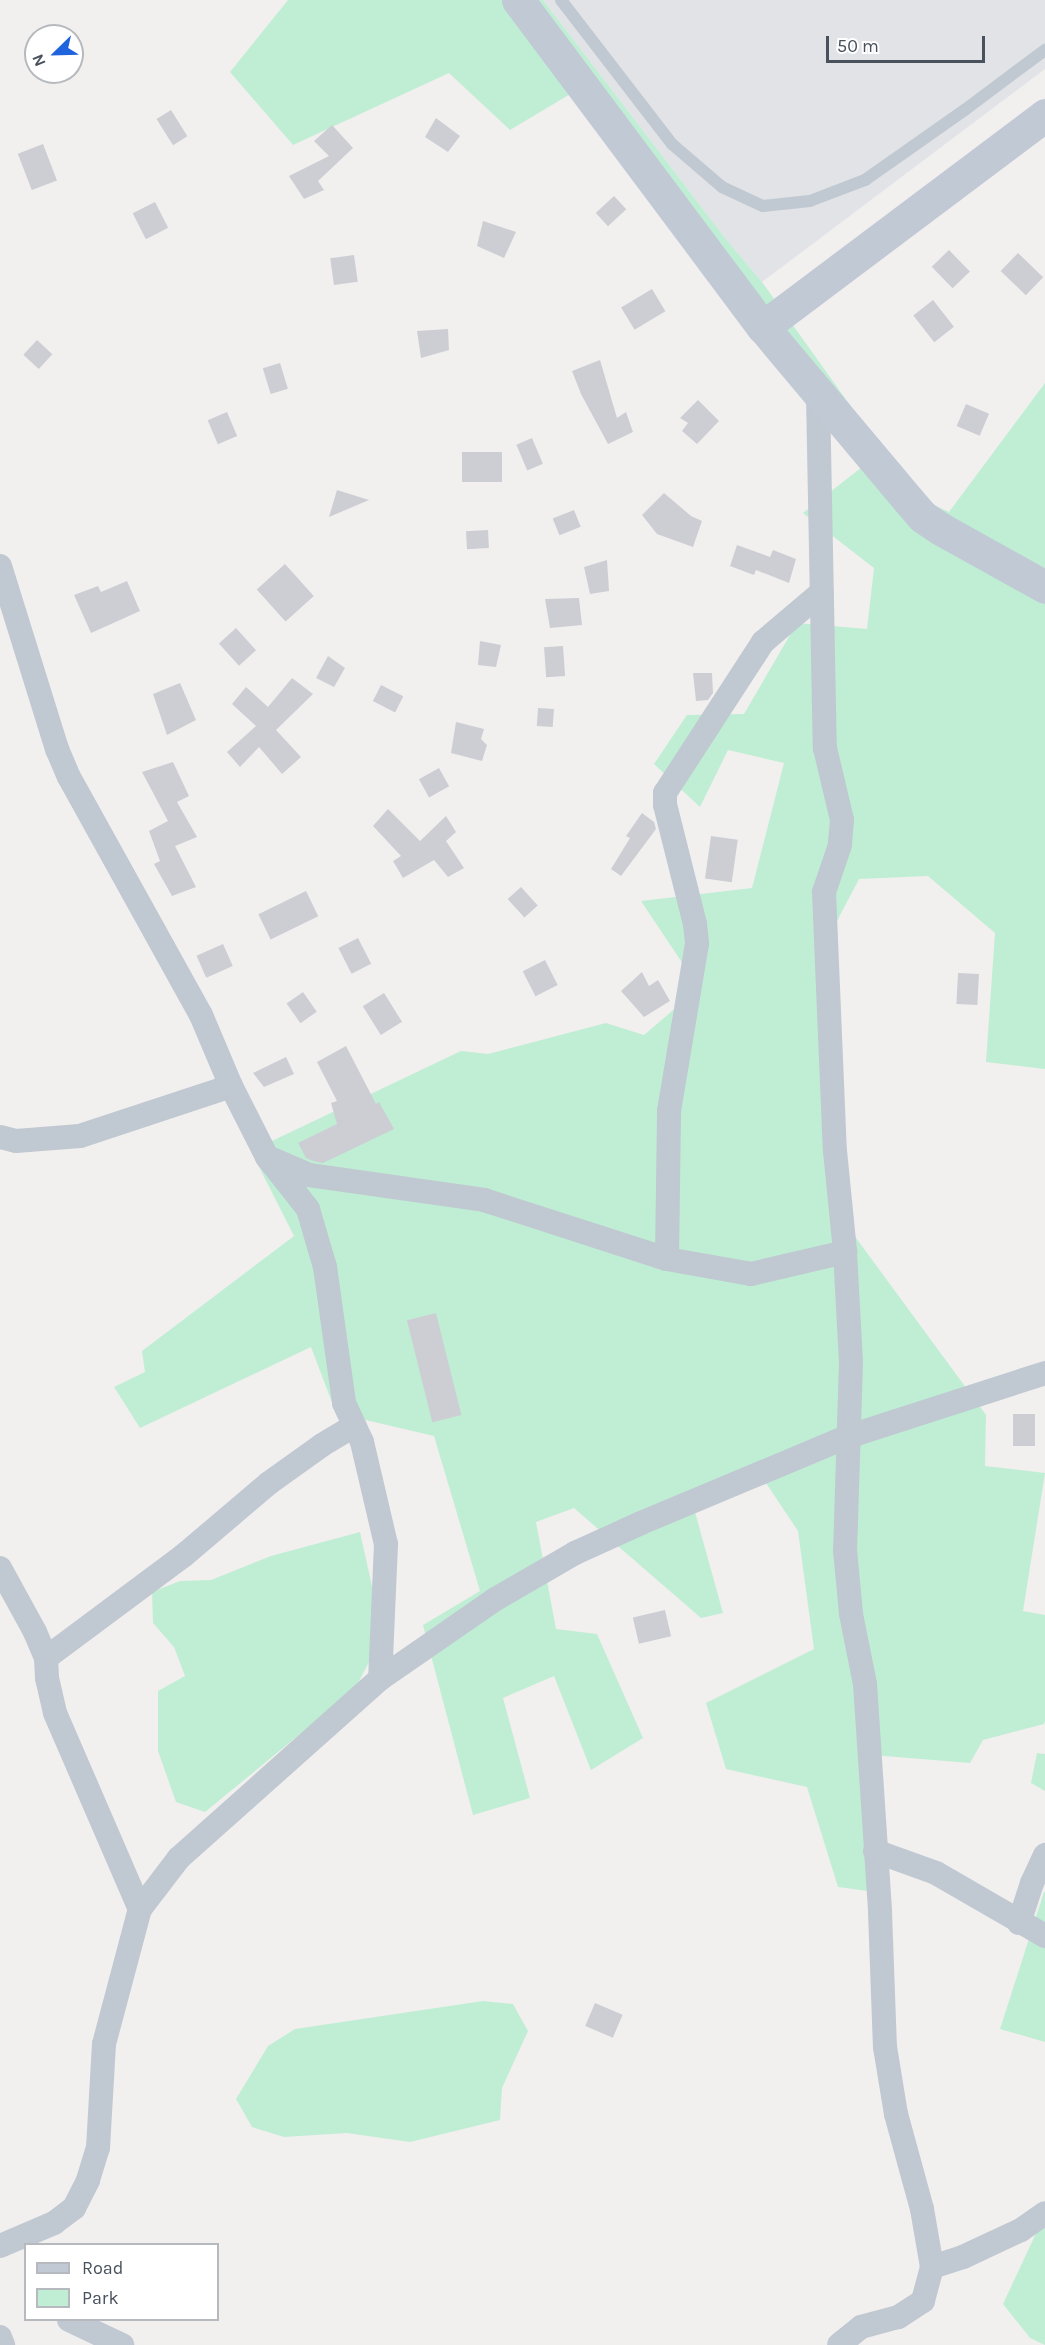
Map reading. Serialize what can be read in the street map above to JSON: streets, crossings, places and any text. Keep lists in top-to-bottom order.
{
  "legend": ["Road", "Park"],
  "scale_bar": "50 m",
  "north": "bottom left"
}
